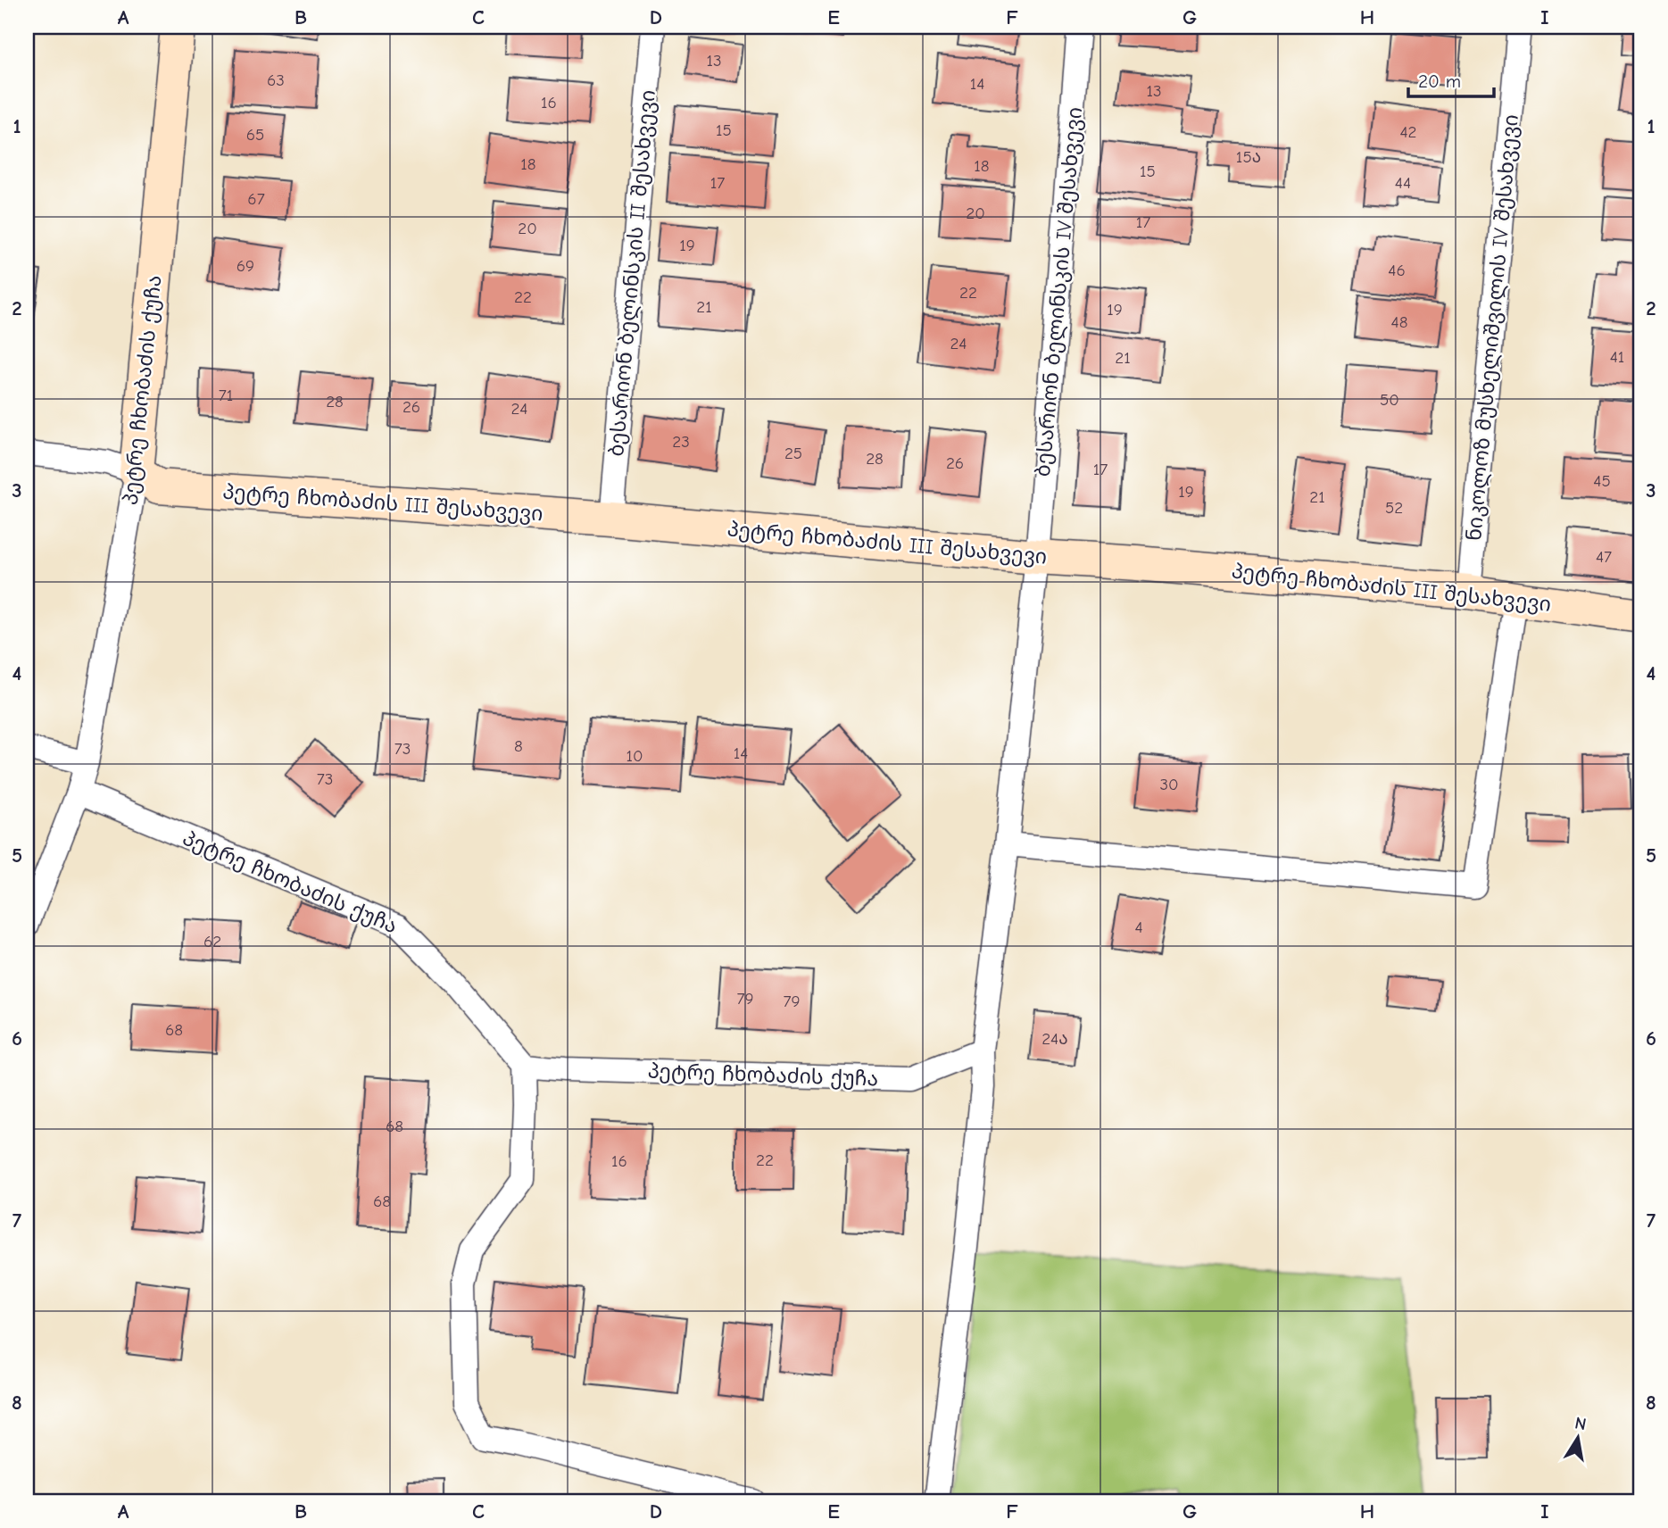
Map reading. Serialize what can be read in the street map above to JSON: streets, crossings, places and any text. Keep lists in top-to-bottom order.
{
  "streets": {
    "street": [
      "ბესარიონ ბელინსკის II შესახვევი",
      "ბესარიონ ბელინსკის IV შესახვევი",
      "ნიკოლოზ მუსხელიშვილის IV შესახვევი",
      "პეტრე ჩხობაძის ქუჩა",
      "პეტრე ჩხობაძის III შესახვევი"
    ]
  },
  "crossings": [
    ["ბესარიონ ბელინსკის II შესახვევი", "პეტრე ჩხობაძის III შესახვევი"],
    ["ბესარიონ ბელინსკის IV შესახვევი", "პეტრე ჩხობაძის III შესახვევი"],
    ["ნიკოლოზ მუსხელიშვილის IV შესახვევი", "პეტრე ჩხობაძის III შესახვევი"],
    ["პეტრე ჩხობაძის ქუჩა", "პეტრე ჩხობაძის III შესახვევი"]
  ],
  "house_numbers": [
    "13",
    "63",
    "14",
    "13",
    "16",
    "15",
    "42",
    "65",
    "15ა",
    "18",
    "18",
    "15",
    "17",
    "44",
    "67",
    "20",
    "17",
    "20",
    "19",
    "69",
    "46",
    "22",
    "22",
    "21",
    "19",
    "48",
    "24",
    "41",
    "21",
    "71",
    "50",
    "28",
    "26",
    "24",
    "23",
    "25",
    "28",
    "26",
    "17",
    "45",
    "19",
    "21",
    "52",
    "47",
    "8",
    "73",
    "14",
    "10",
    "73",
    "30",
    "4",
    "62",
    "79",
    "79",
    "68",
    "24ა",
    "68",
    "22",
    "16",
    "68"
  ],
  "scale_bar": "20 m",
  "north": "top",
  "grid": {
    "columns": [
      "A",
      "B",
      "C",
      "D",
      "E",
      "F",
      "G",
      "H",
      "I"
    ],
    "rows": [
      "1",
      "2",
      "3",
      "4",
      "5",
      "6",
      "7",
      "8"
    ]
  }
}
